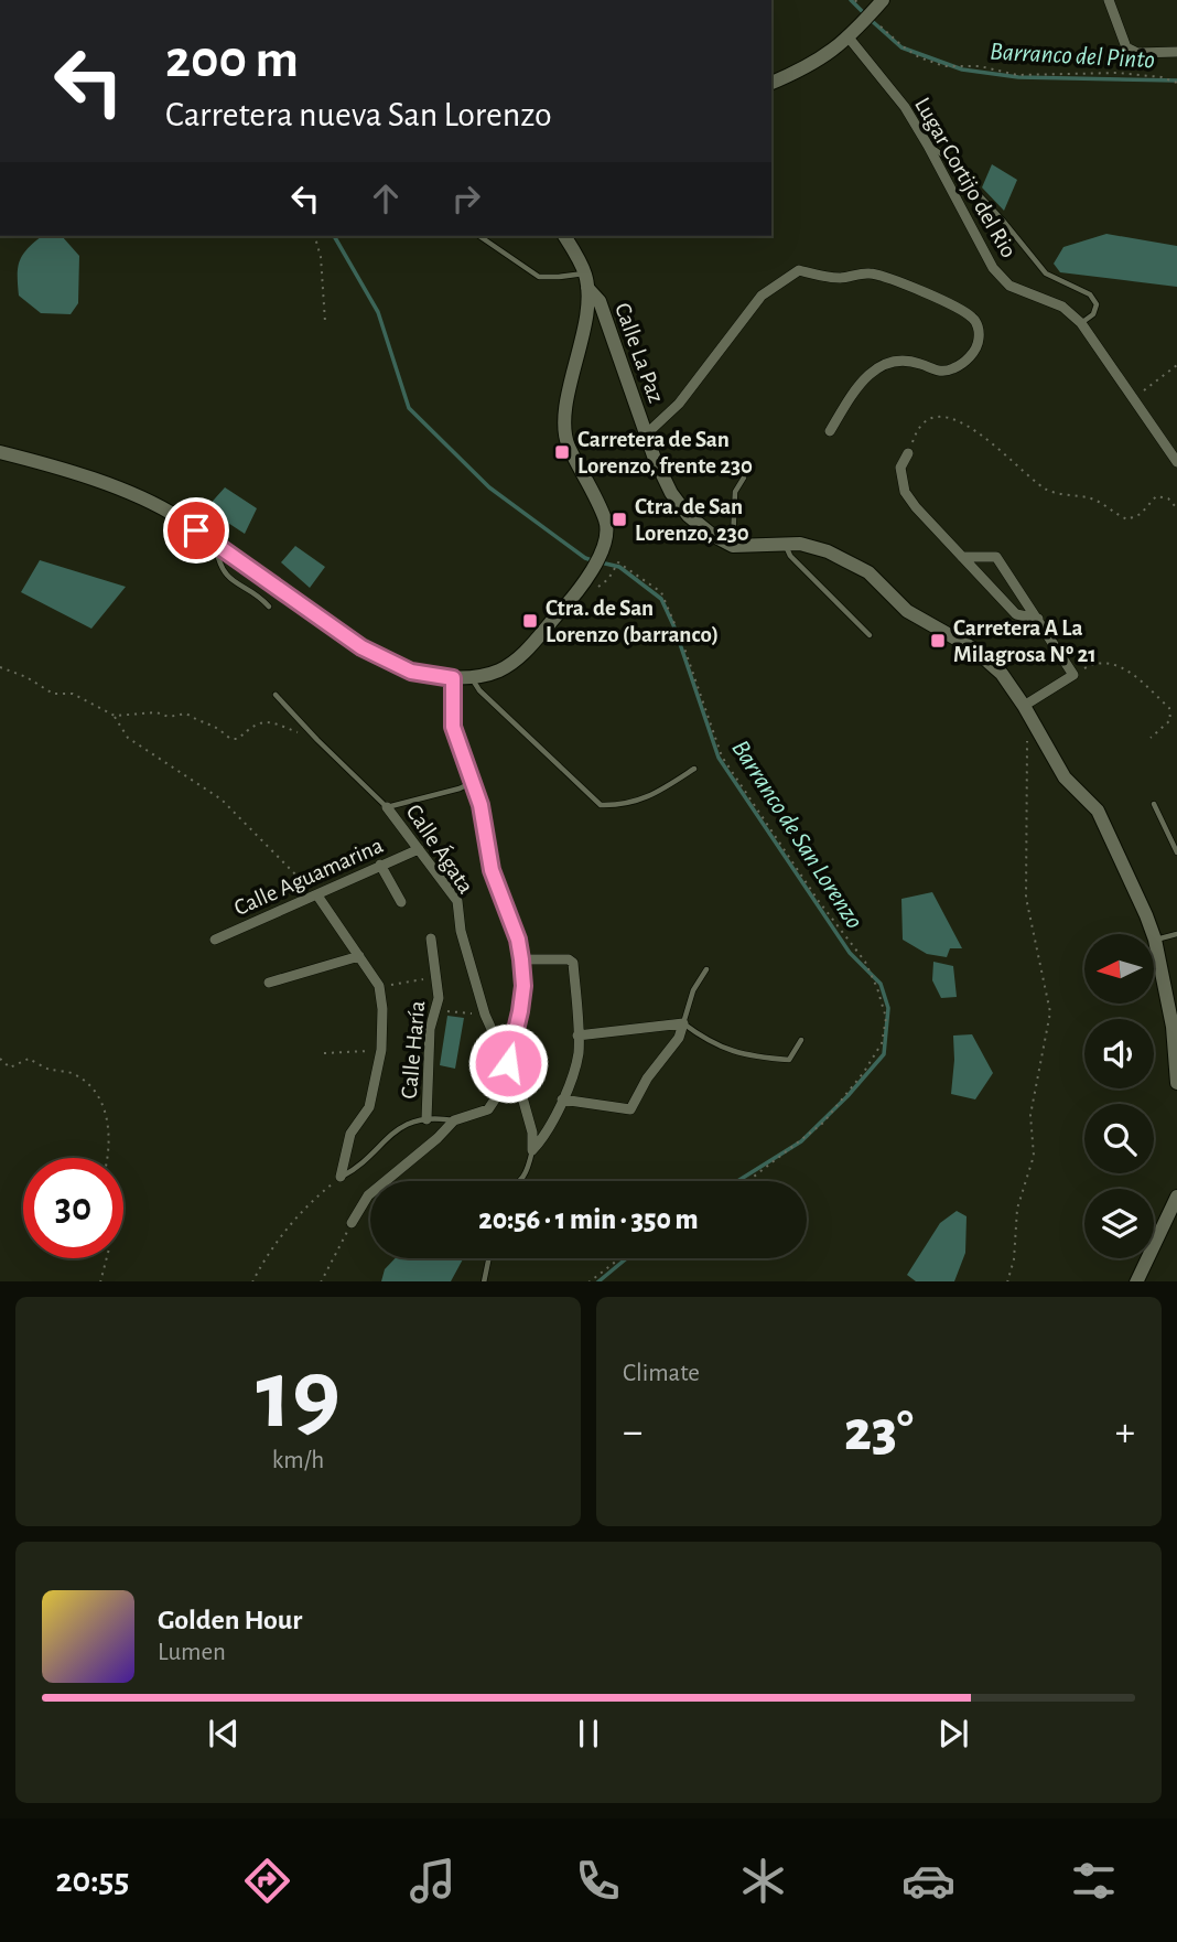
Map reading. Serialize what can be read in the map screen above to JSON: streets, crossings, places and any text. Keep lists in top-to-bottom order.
{
  "streets": {
    "street": [
      "Lugar Cortijo del Rio",
      "Calle La Paz",
      "Calle Ágata",
      "Calle Aguamarina",
      "Calle Haría"
    ]
  },
  "crossings": [
    ["Calle Ágata", "Calle Aguamarina"]
  ],
  "water": ["Barranco del Pinto", "Barranco de San Lorenzo"],
  "places": {
    "transit": [
      "Carretera de San Lorenzo, frente 230",
      "Ctra. de San Lorenzo, 230",
      "Ctra. de San Lorenzo (barranco)",
      "Carretera A La Milagrosa Nº 21"
    ]
  },
  "north": "left",
  "page": {
    "turn": ["200 m", "Carretera nueva San Lorenzo"],
    "limit": "30",
    "trip": "20:56 · 1 min · 350 m",
    "tile": [
      ["19", "km/h"],
      "Climate"
    ],
    "heat": ["−", "23°", "+"],
    "song": ["Golden Hour", "Lumen"],
    "tabs": "20:55"
  }
}
